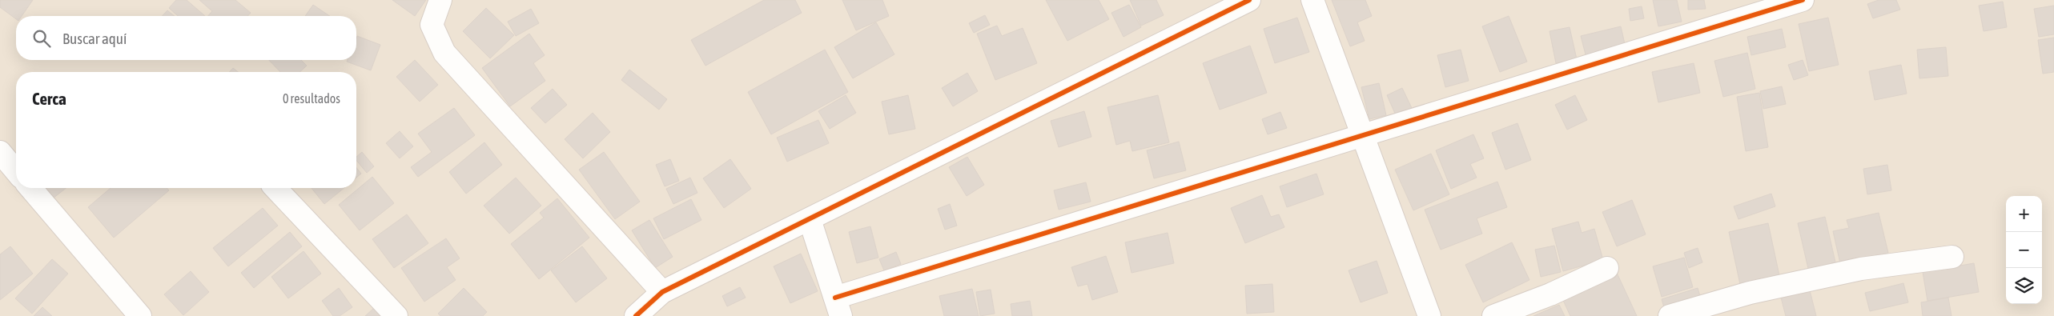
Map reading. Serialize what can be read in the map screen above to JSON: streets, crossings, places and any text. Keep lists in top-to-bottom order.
{
  "page": {
    "search": "Buscar aquí",
    "heading": ["Cerca", "0 resultados"],
    "map_buttons": ["+", "−"]
  }
}
